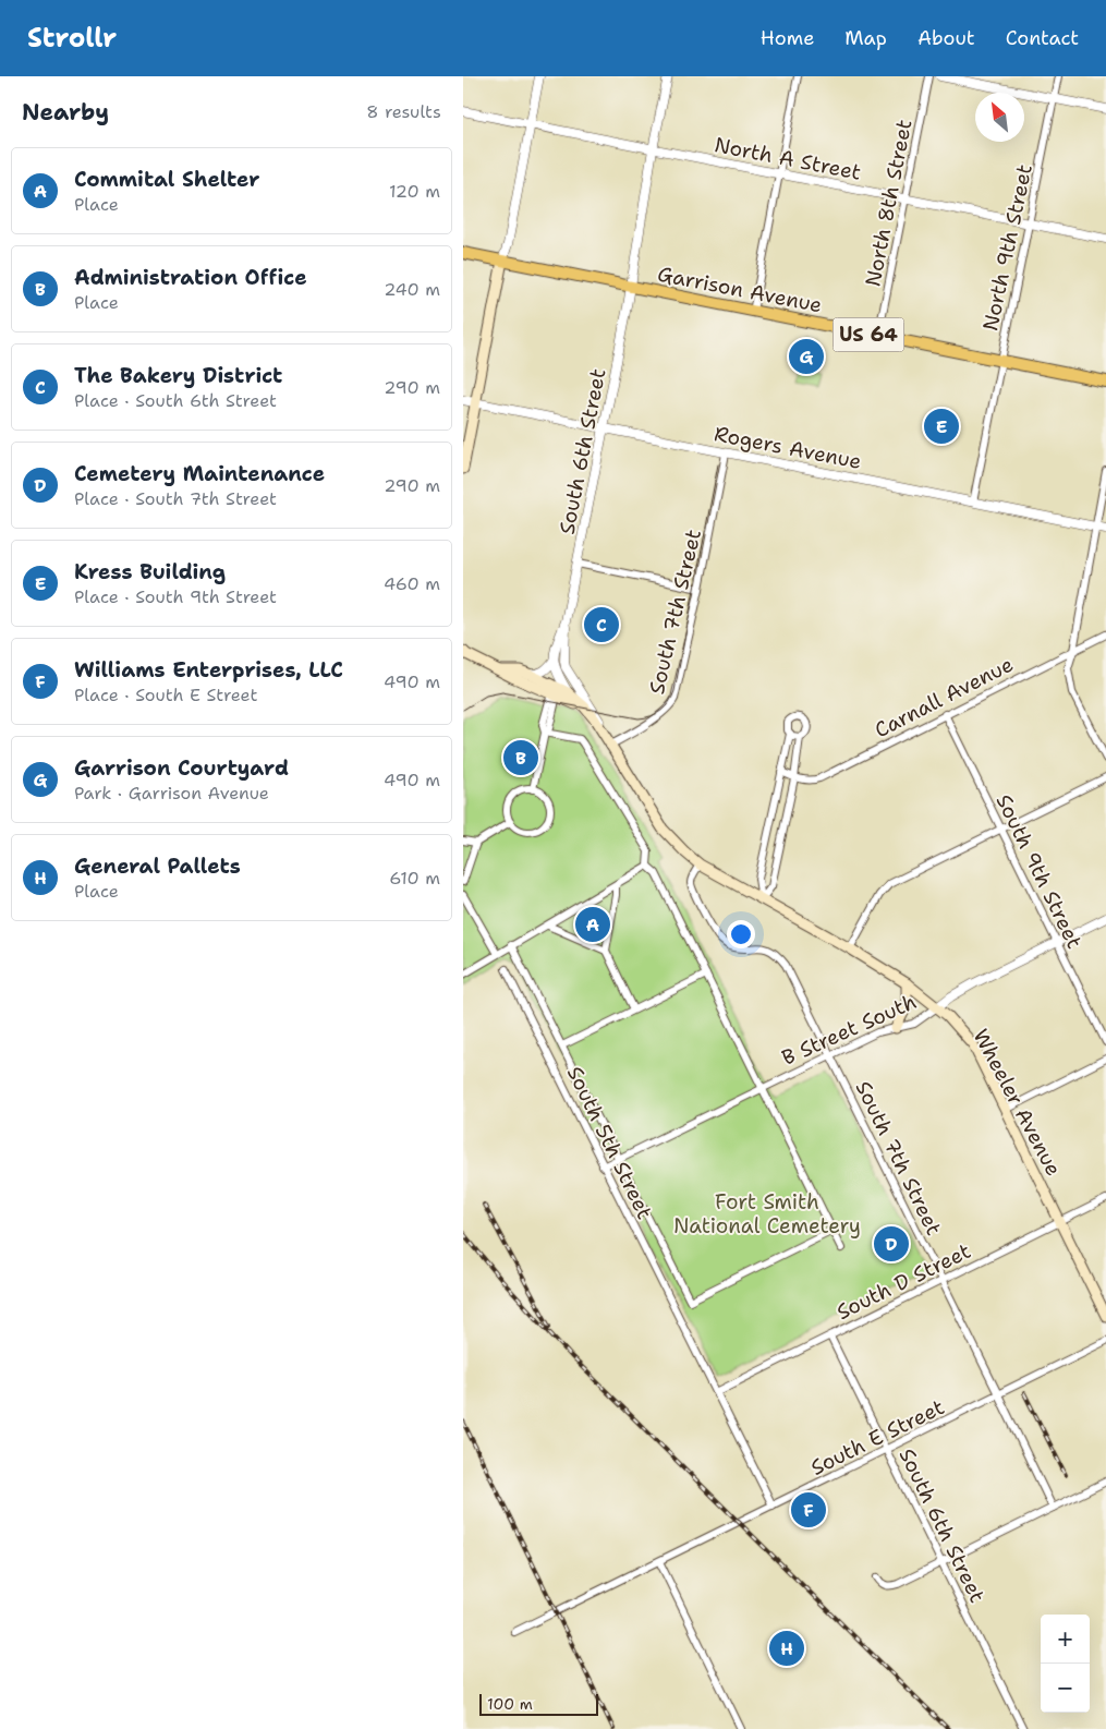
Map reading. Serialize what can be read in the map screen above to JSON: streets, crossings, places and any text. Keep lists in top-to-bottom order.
{
  "streets": {
    "main road": [
      "Garrison Avenue",
      "US 64",
      "South 6th Street",
      "Wheeler Avenue"
    ],
    "street": [
      "North A Street",
      "North 8th Street",
      "North 9th Street",
      "Rogers Avenue",
      "South 7th Street",
      "Carnall Avenue",
      "South 9th Street",
      "B Street South",
      "South 5th Street",
      "South D Street",
      "South E Street"
    ]
  },
  "crossings": [
    ["North A Street", "North 8th Street"],
    ["North A Street", "North 9th Street"],
    ["North A Street", "South 6th Street"],
    ["North 8th Street", "Garrison Avenue"],
    ["North 9th Street", "Garrison Avenue"],
    ["Garrison Avenue", "South 6th Street"],
    ["Rogers Avenue", "South 6th Street"],
    ["Rogers Avenue", "South 7th Street"],
    ["South 6th Street", "South 7th Street"],
    ["South 6th Street", "South D Street"],
    ["South 6th Street", "South E Street"],
    ["South 7th Street", "B Street South"],
    ["South 7th Street", "South D Street"],
    ["South 7th Street", "South E Street"],
    ["Carnall Avenue", "South 9th Street"],
    ["South 9th Street", "B Street South"],
    ["B Street South", "Wheeler Avenue"],
    ["B Street South", "South 5th Street"],
    ["Wheeler Avenue", "South D Street"],
    ["South 5th Street", "South D Street"],
    ["South 5th Street", "South E Street"]
  ],
  "parks": ["Fort Smith National Cemetery"],
  "scale_bar": "100 m",
  "north": "top left",
  "page": {
    "header": "Strollr",
    "nav": [
      "Home",
      "Map",
      "About",
      "Contact"
    ],
    "heading": ["Nearby", "8 results"],
    "list": [
      {
        "mark": "A",
        "name": "Commital Shelter",
        "note": "Place",
        "value": "120 m"
      },
      {
        "mark": "B",
        "name": "Administration Office",
        "note": "Place",
        "value": "240 m"
      },
      {
        "mark": "C",
        "name": "The Bakery District",
        "note": "Place · South 6th Street",
        "value": "290 m"
      },
      {
        "mark": "D",
        "name": "Cemetery Maintenance",
        "note": "Place · South 7th Street",
        "value": "290 m"
      },
      {
        "mark": "E",
        "name": "Kress Building",
        "note": "Place · South 9th Street",
        "value": "460 m"
      },
      {
        "mark": "F",
        "name": "Williams Enterprises, LLC",
        "note": "Place · South E Street",
        "value": "490 m"
      },
      {
        "mark": "G",
        "name": "Garrison Courtyard",
        "note": "Park · Garrison Avenue",
        "value": "490 m"
      },
      {
        "mark": "H",
        "name": "General Pallets",
        "note": "Place",
        "value": "610 m"
      }
    ],
    "pins": [
      "G",
      "E",
      "C",
      "B",
      "A",
      "D",
      "F",
      "H"
    ],
    "map_buttons": ["+", "−"],
    "scale": "100 m"
  }
}
